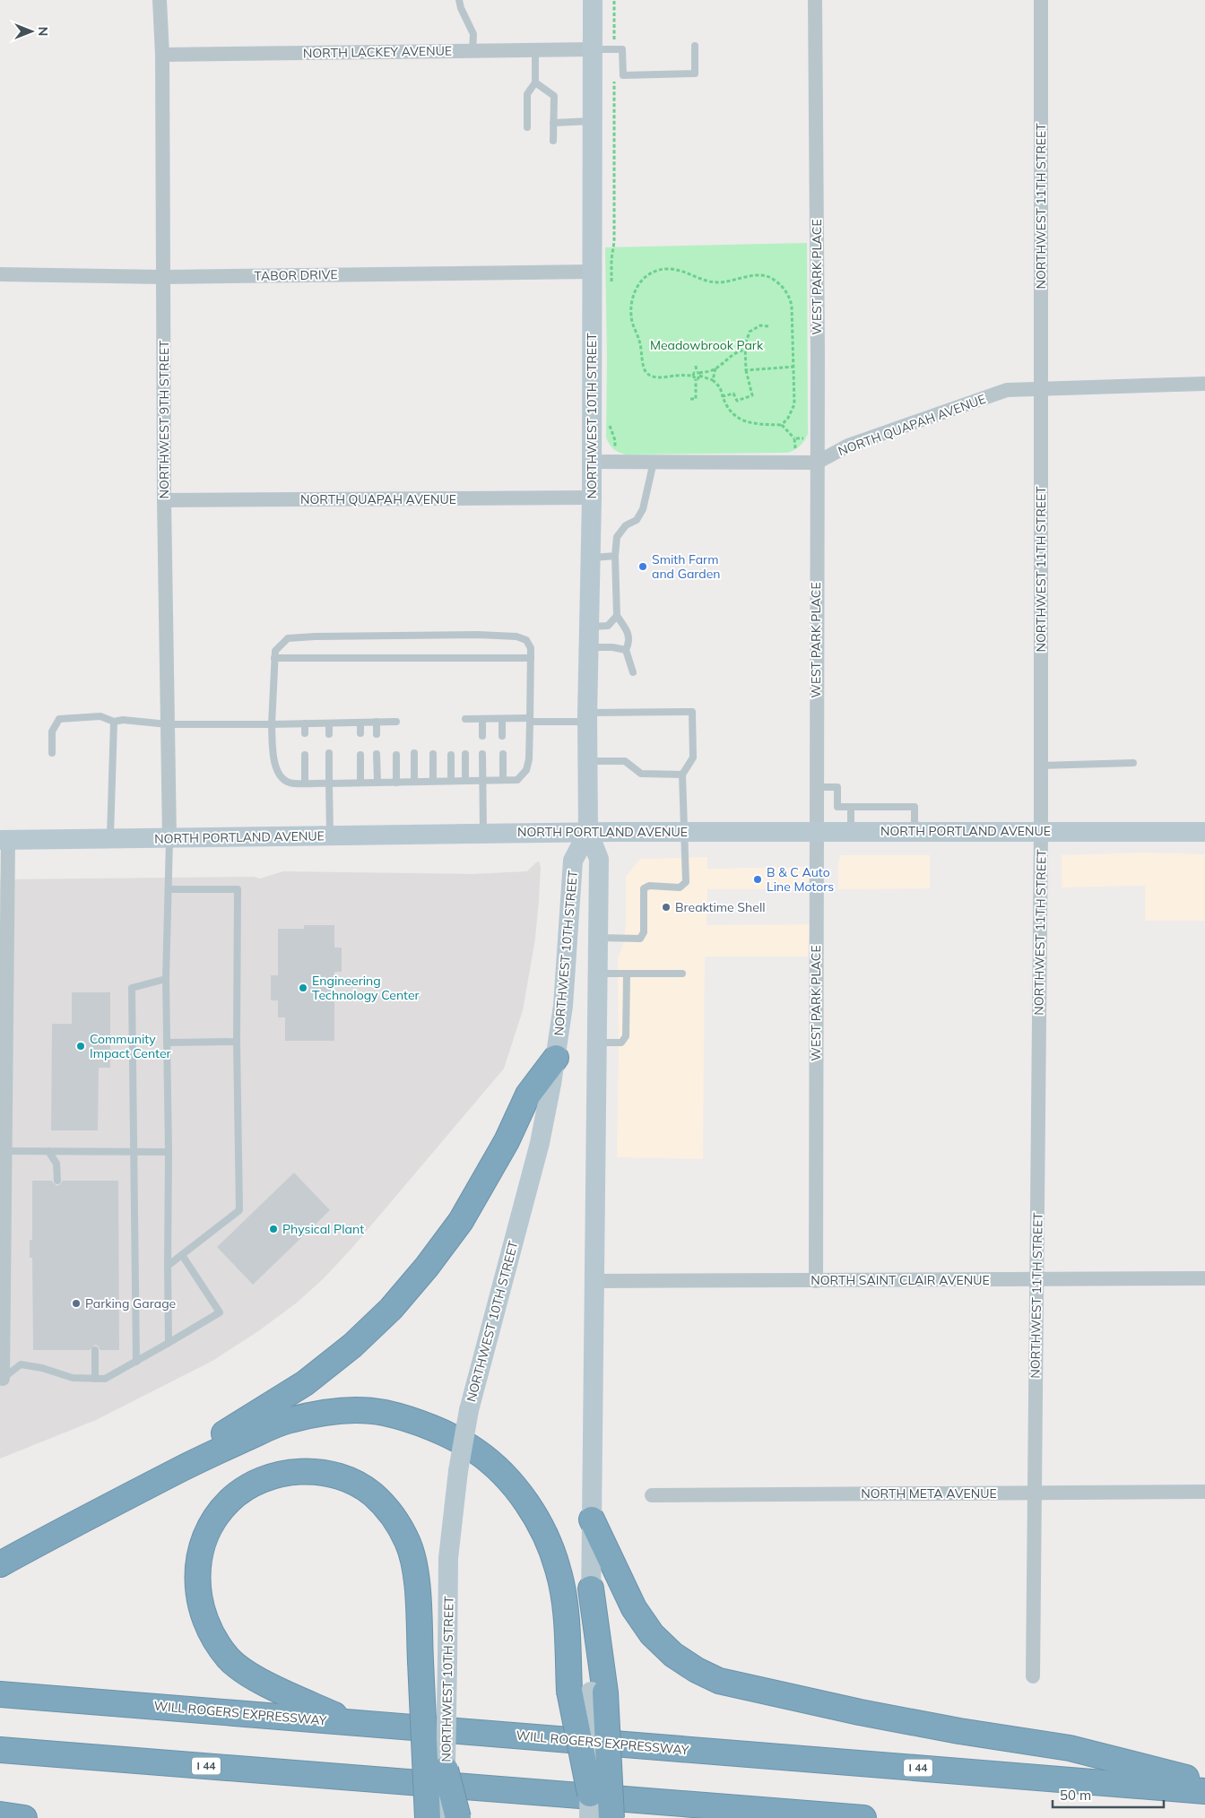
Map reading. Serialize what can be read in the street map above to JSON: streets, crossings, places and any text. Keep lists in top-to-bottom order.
{
  "streets": {
    "highway": ["WILL ROGERS EXPRESSWAY", "I 44"],
    "main road": ["NORTHWEST 10TH STREET", "NORTH PORTLAND AVENUE"],
    "street": [
      "NORTH LACKEY AVENUE",
      "NORTHWEST 11TH STREET",
      "TABOR DRIVE",
      "WEST PARK PLACE",
      "NORTHWEST 9TH STREET",
      "NORTH QUAPAH AVENUE",
      "NORTH SAINT CLAIR AVENUE",
      "NORTH META AVENUE"
    ]
  },
  "crossings": [
    ["NORTH LACKEY AVENUE", "NORTHWEST 10TH STREET"],
    ["NORTH LACKEY AVENUE", "NORTHWEST 9TH STREET"],
    ["NORTHWEST 11TH STREET", "NORTH QUAPAH AVENUE"],
    ["NORTHWEST 11TH STREET", "NORTH PORTLAND AVENUE"],
    ["NORTHWEST 11TH STREET", "NORTH SAINT CLAIR AVENUE"],
    ["NORTHWEST 11TH STREET", "NORTH META AVENUE"],
    ["TABOR DRIVE", "NORTHWEST 10TH STREET"],
    ["TABOR DRIVE", "NORTHWEST 9TH STREET"],
    ["WEST PARK PLACE", "NORTH QUAPAH AVENUE"],
    ["WEST PARK PLACE", "NORTH PORTLAND AVENUE"],
    ["WEST PARK PLACE", "NORTH SAINT CLAIR AVENUE"],
    ["NORTHWEST 10TH STREET", "NORTH QUAPAH AVENUE"],
    ["NORTHWEST 10TH STREET", "NORTH PORTLAND AVENUE"],
    ["NORTHWEST 10TH STREET", "NORTH SAINT CLAIR AVENUE"],
    ["NORTHWEST 9TH STREET", "NORTH QUAPAH AVENUE"],
    ["NORTHWEST 9TH STREET", "NORTH PORTLAND AVENUE"]
  ],
  "parks": ["Meadowbrook Park"],
  "places": [
    "Smith Farm and Garden",
    "B & C Auto Line Motors",
    "Breaktime Shell",
    "Engineering Technology Center",
    "Community Impact Center",
    "Physical Plant",
    "Parking Garage"
  ],
  "scale_bar": "50 m",
  "north": "right"
}
